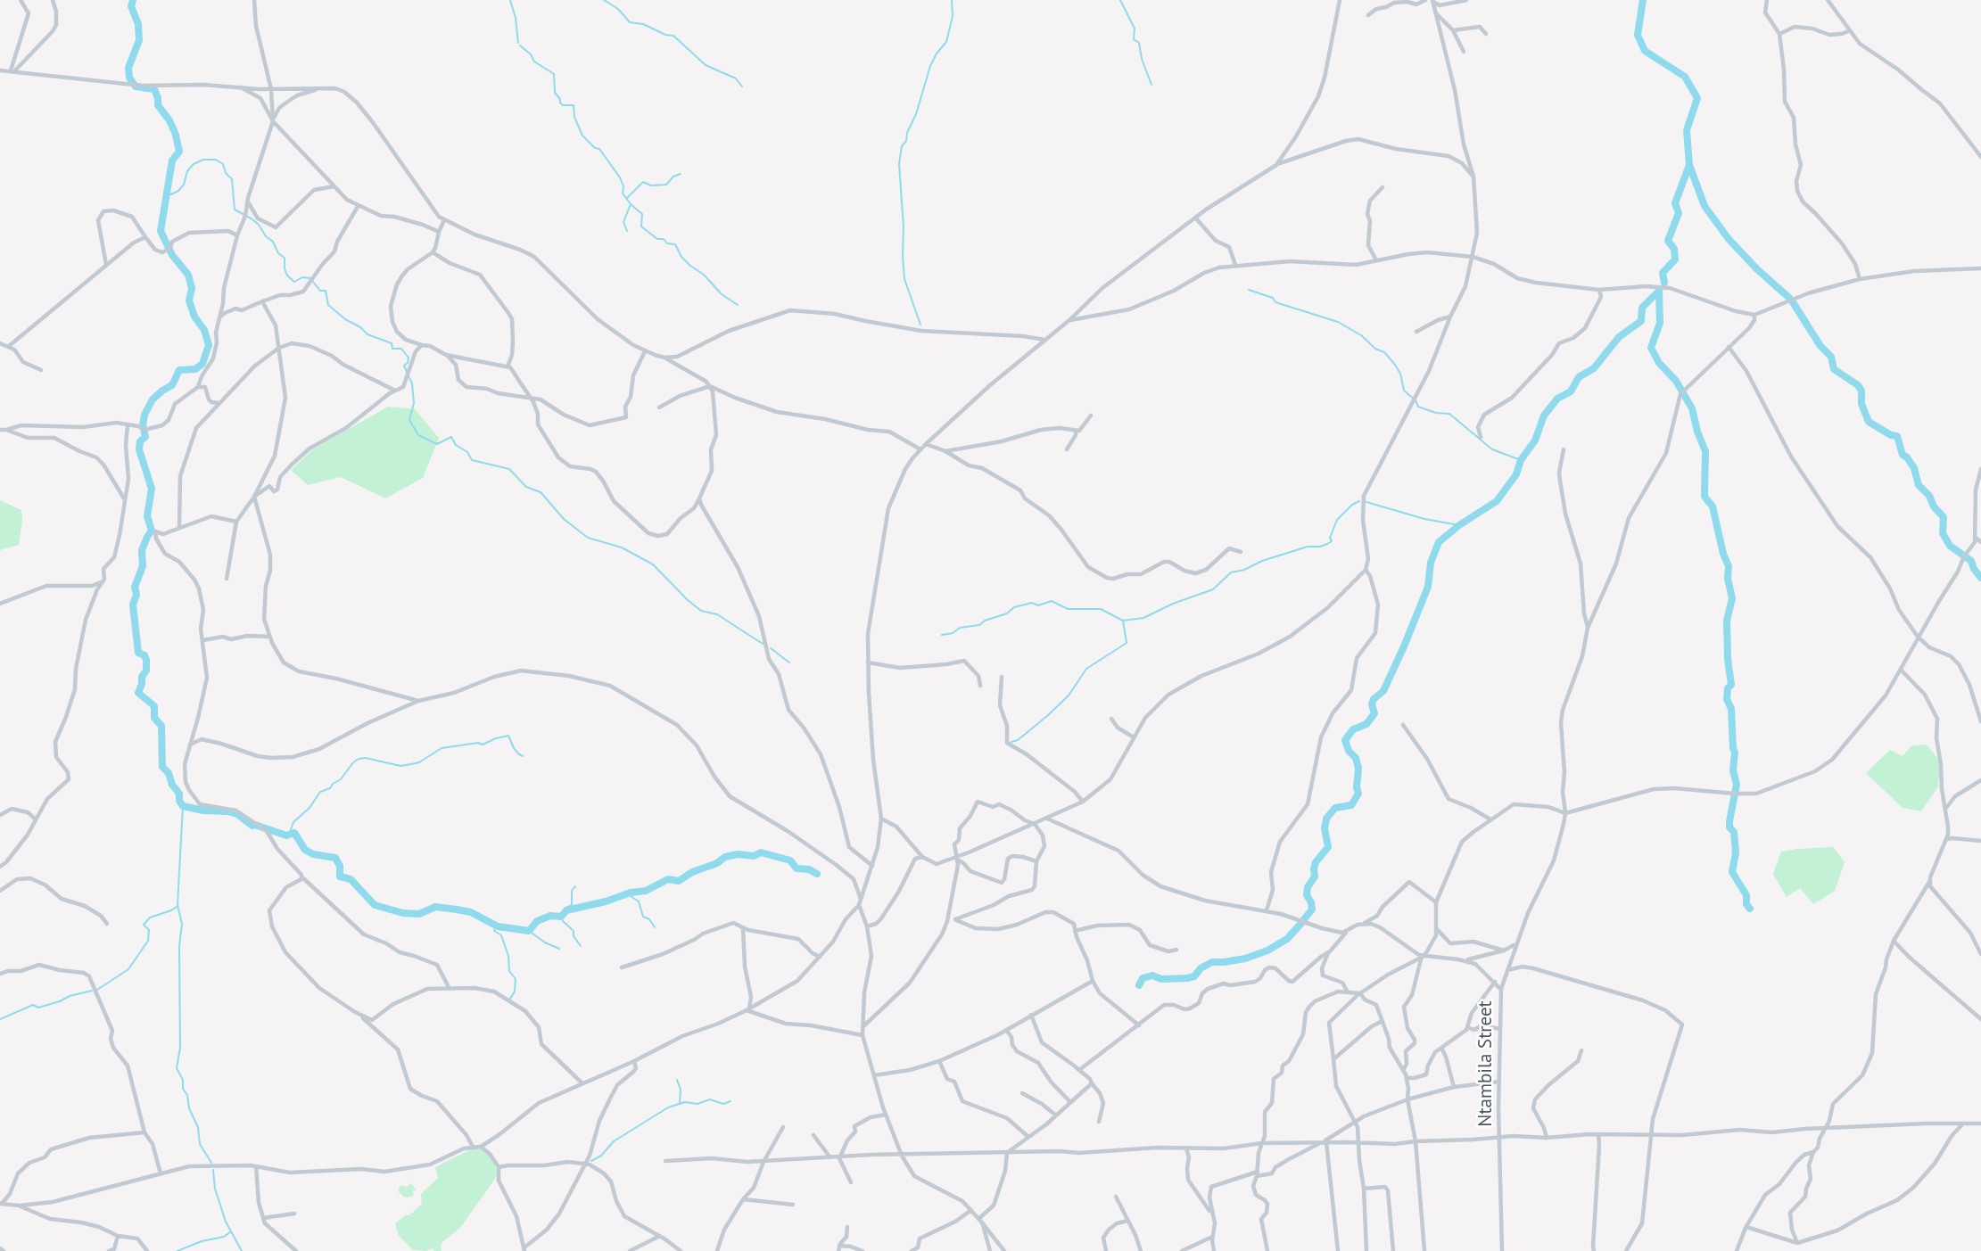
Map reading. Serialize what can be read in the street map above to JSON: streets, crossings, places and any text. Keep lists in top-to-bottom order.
{
  "streets": {
    "street": ["Ntambila Street"]
  }
}
